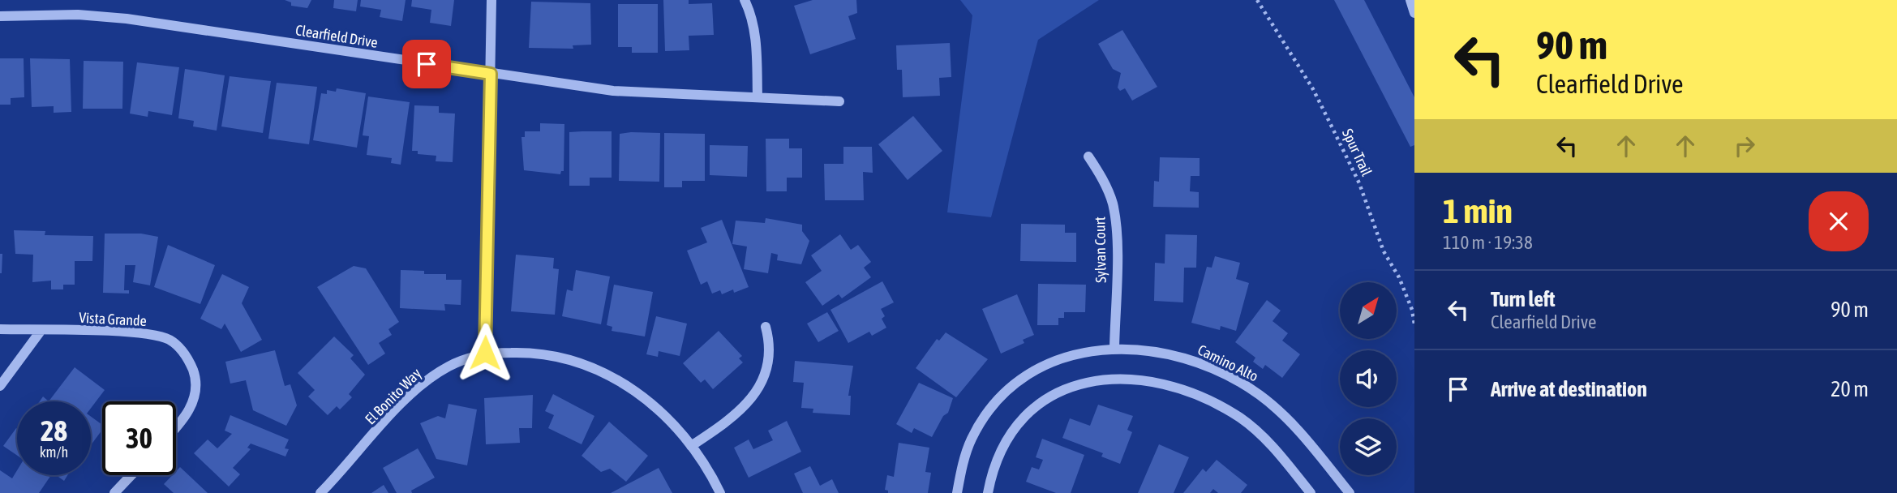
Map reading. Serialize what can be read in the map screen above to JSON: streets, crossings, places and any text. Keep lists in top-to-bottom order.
{
  "streets": {
    "street": [
      "Clearfield Drive",
      "Sylvan Court",
      "Vista Grande",
      "Camino Alto",
      "El Bonito Way"
    ],
    "path": ["Spur Trail"]
  },
  "crossings": [
    ["Sylvan Court", "Camino Alto"]
  ],
  "north": "top right",
  "page": {
    "turn": ["90 m", "Clearfield Drive"],
    "heading": ["1 min", "110 m · 19:38"],
    "list": [
      {
        "name": "Turn left",
        "note": "Clearfield Drive",
        "value": "90 m"
      },
      {
        "name": "Arrive at destination",
        "value": "20 m"
      }
    ],
    "speed": "28 km/h",
    "limit": "30"
  }
}
